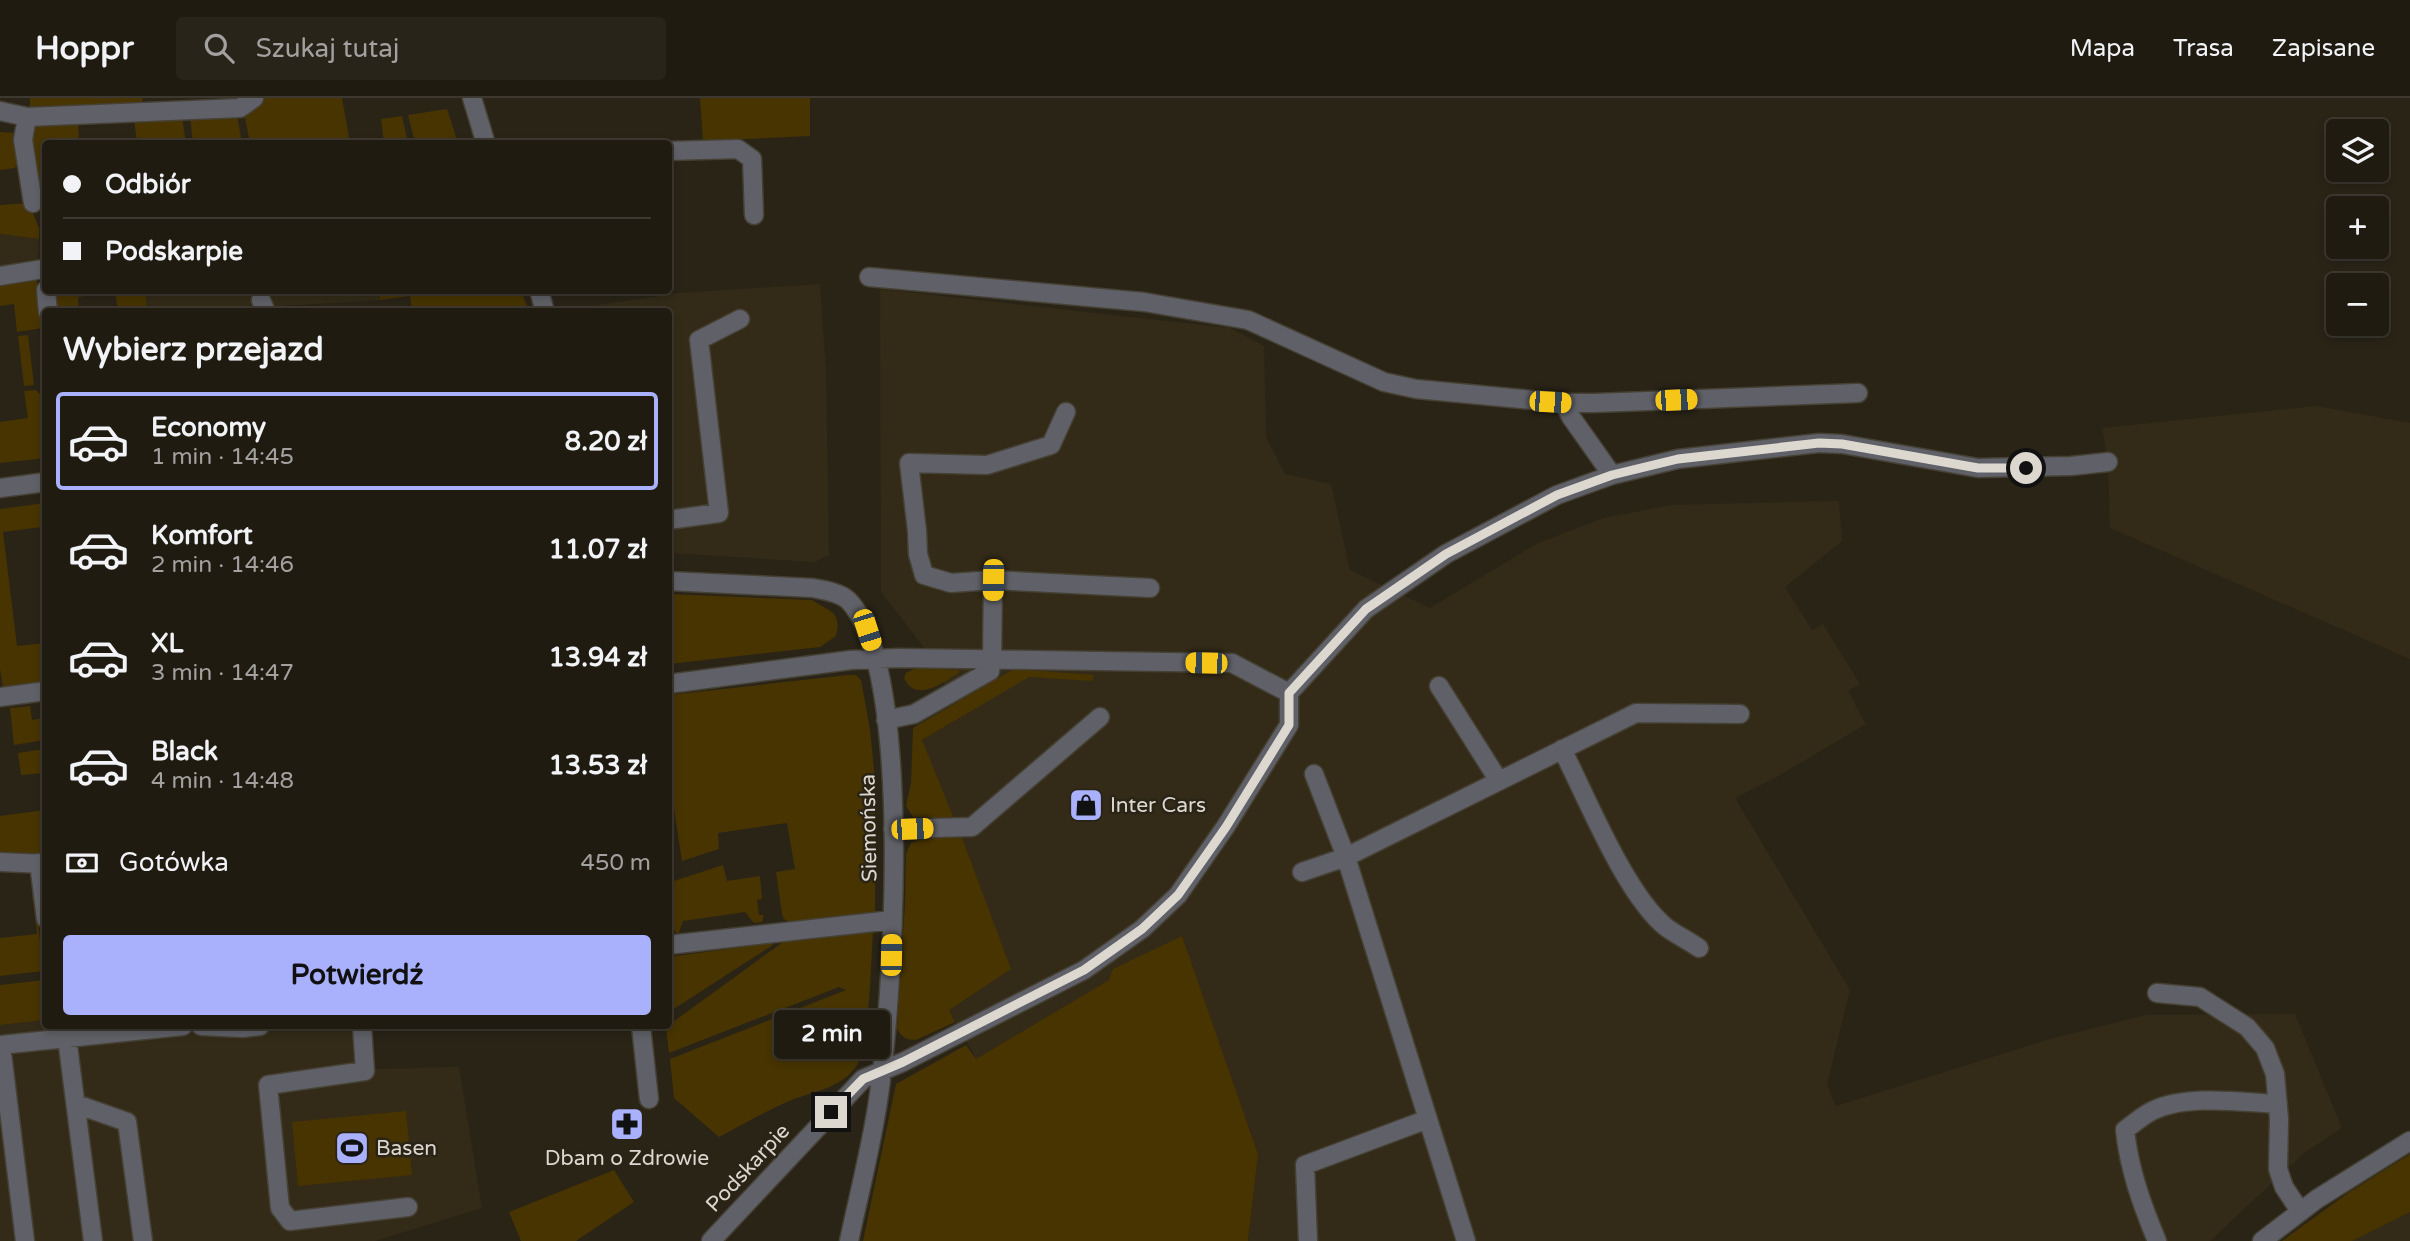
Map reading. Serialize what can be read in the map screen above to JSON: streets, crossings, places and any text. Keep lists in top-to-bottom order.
{
  "streets": {
    "street": ["Siemońska", "Podskarpie"]
  },
  "crossings": [
    ["Siemońska", "Podskarpie"]
  ],
  "places": {
    "shop": ["Inter Cars"],
    "pharmacy": ["Dbam o Zdrowie"],
    "sports": ["Basen"]
  },
  "page": {
    "header": "Hoppr",
    "search": "Szukaj tutaj",
    "nav": ["Mapa", "Trasa", "Zapisane"],
    "map_buttons": ["+", "−"],
    "banner": ["Odbiór", "Podskarpie"],
    "heading": "Wybierz przejazd",
    "list": [
      {
        "name": "Economy",
        "note": "1 min · 14:45",
        "value": "8.20 zł"
      },
      {
        "name": "Komfort",
        "note": "2 min · 14:46",
        "value": "11.07 zł"
      },
      {
        "name": "XL",
        "note": "3 min · 14:47",
        "value": "13.94 zł"
      },
      {
        "name": "Black",
        "note": "4 min · 14:48",
        "value": "13.53 zł"
      }
    ],
    "pay": ["Gotówka", "450 m"],
    "buttons": "Potwierdź",
    "bubble": "2 min"
  }
}
